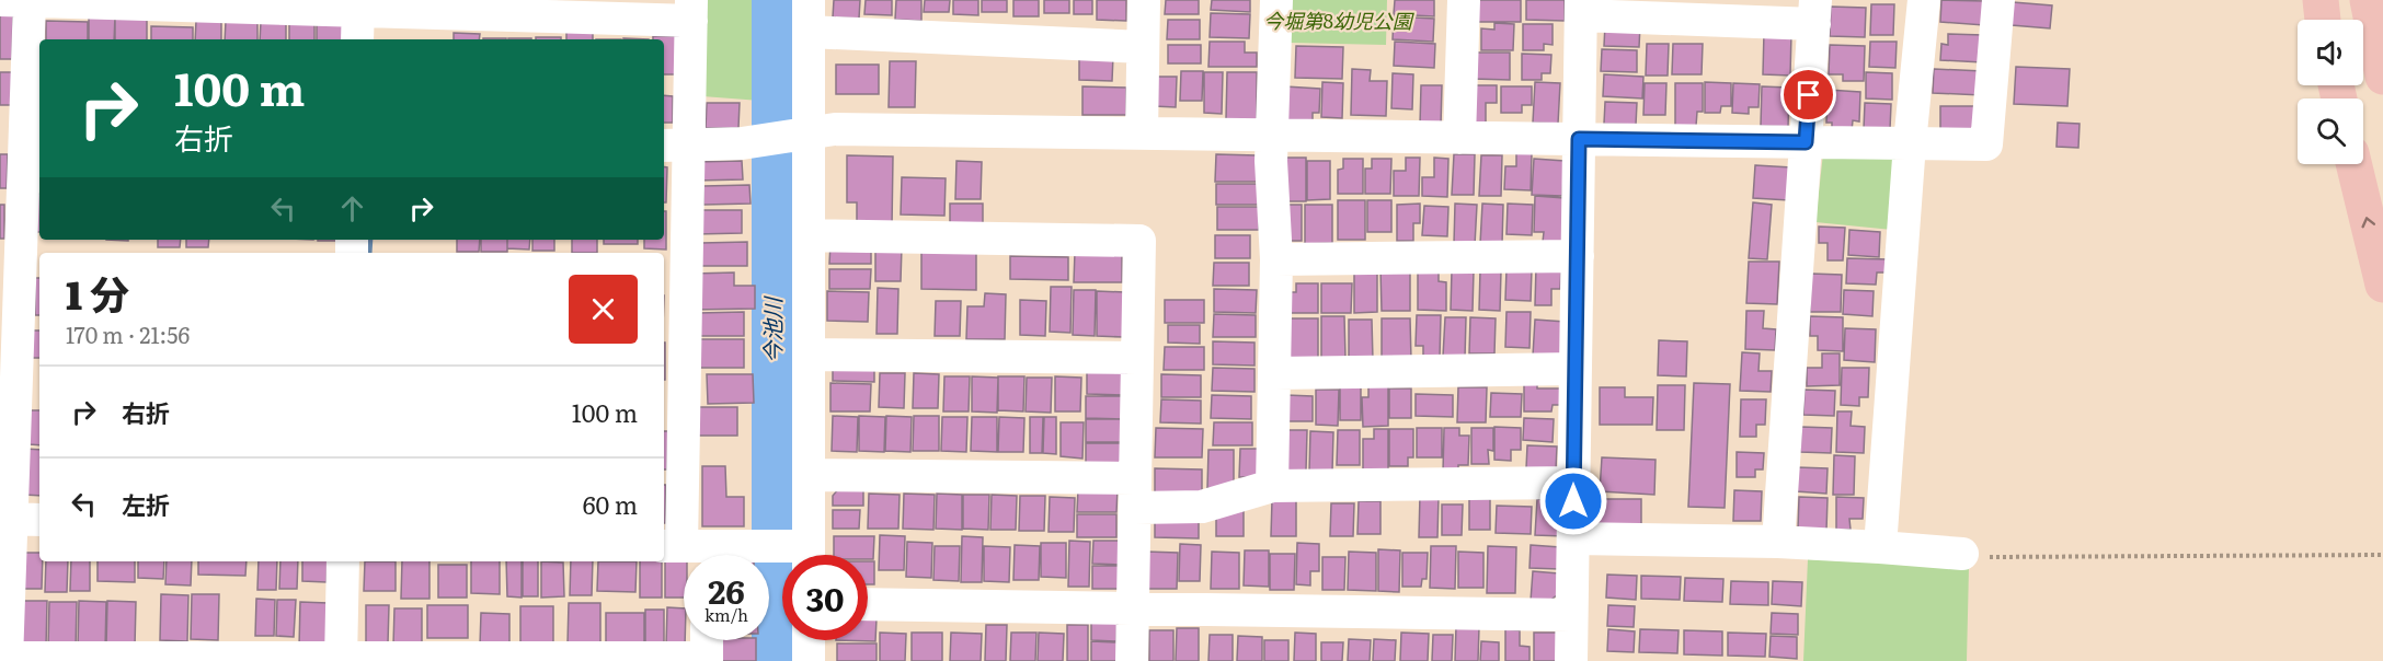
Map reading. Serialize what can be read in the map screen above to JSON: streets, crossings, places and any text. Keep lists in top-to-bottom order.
{
  "water": ["今池川"],
  "parks": ["今堀第8幼児公園"],
  "page": {
    "turn": ["100 m", "右折"],
    "heading": ["1 分", "170 m · 21:56"],
    "list": [
      {
        "name": "右折",
        "value": "100 m"
      },
      {
        "name": "左折",
        "value": "60 m"
      }
    ],
    "speed": "26 km/h",
    "limit": "30"
  }
}
